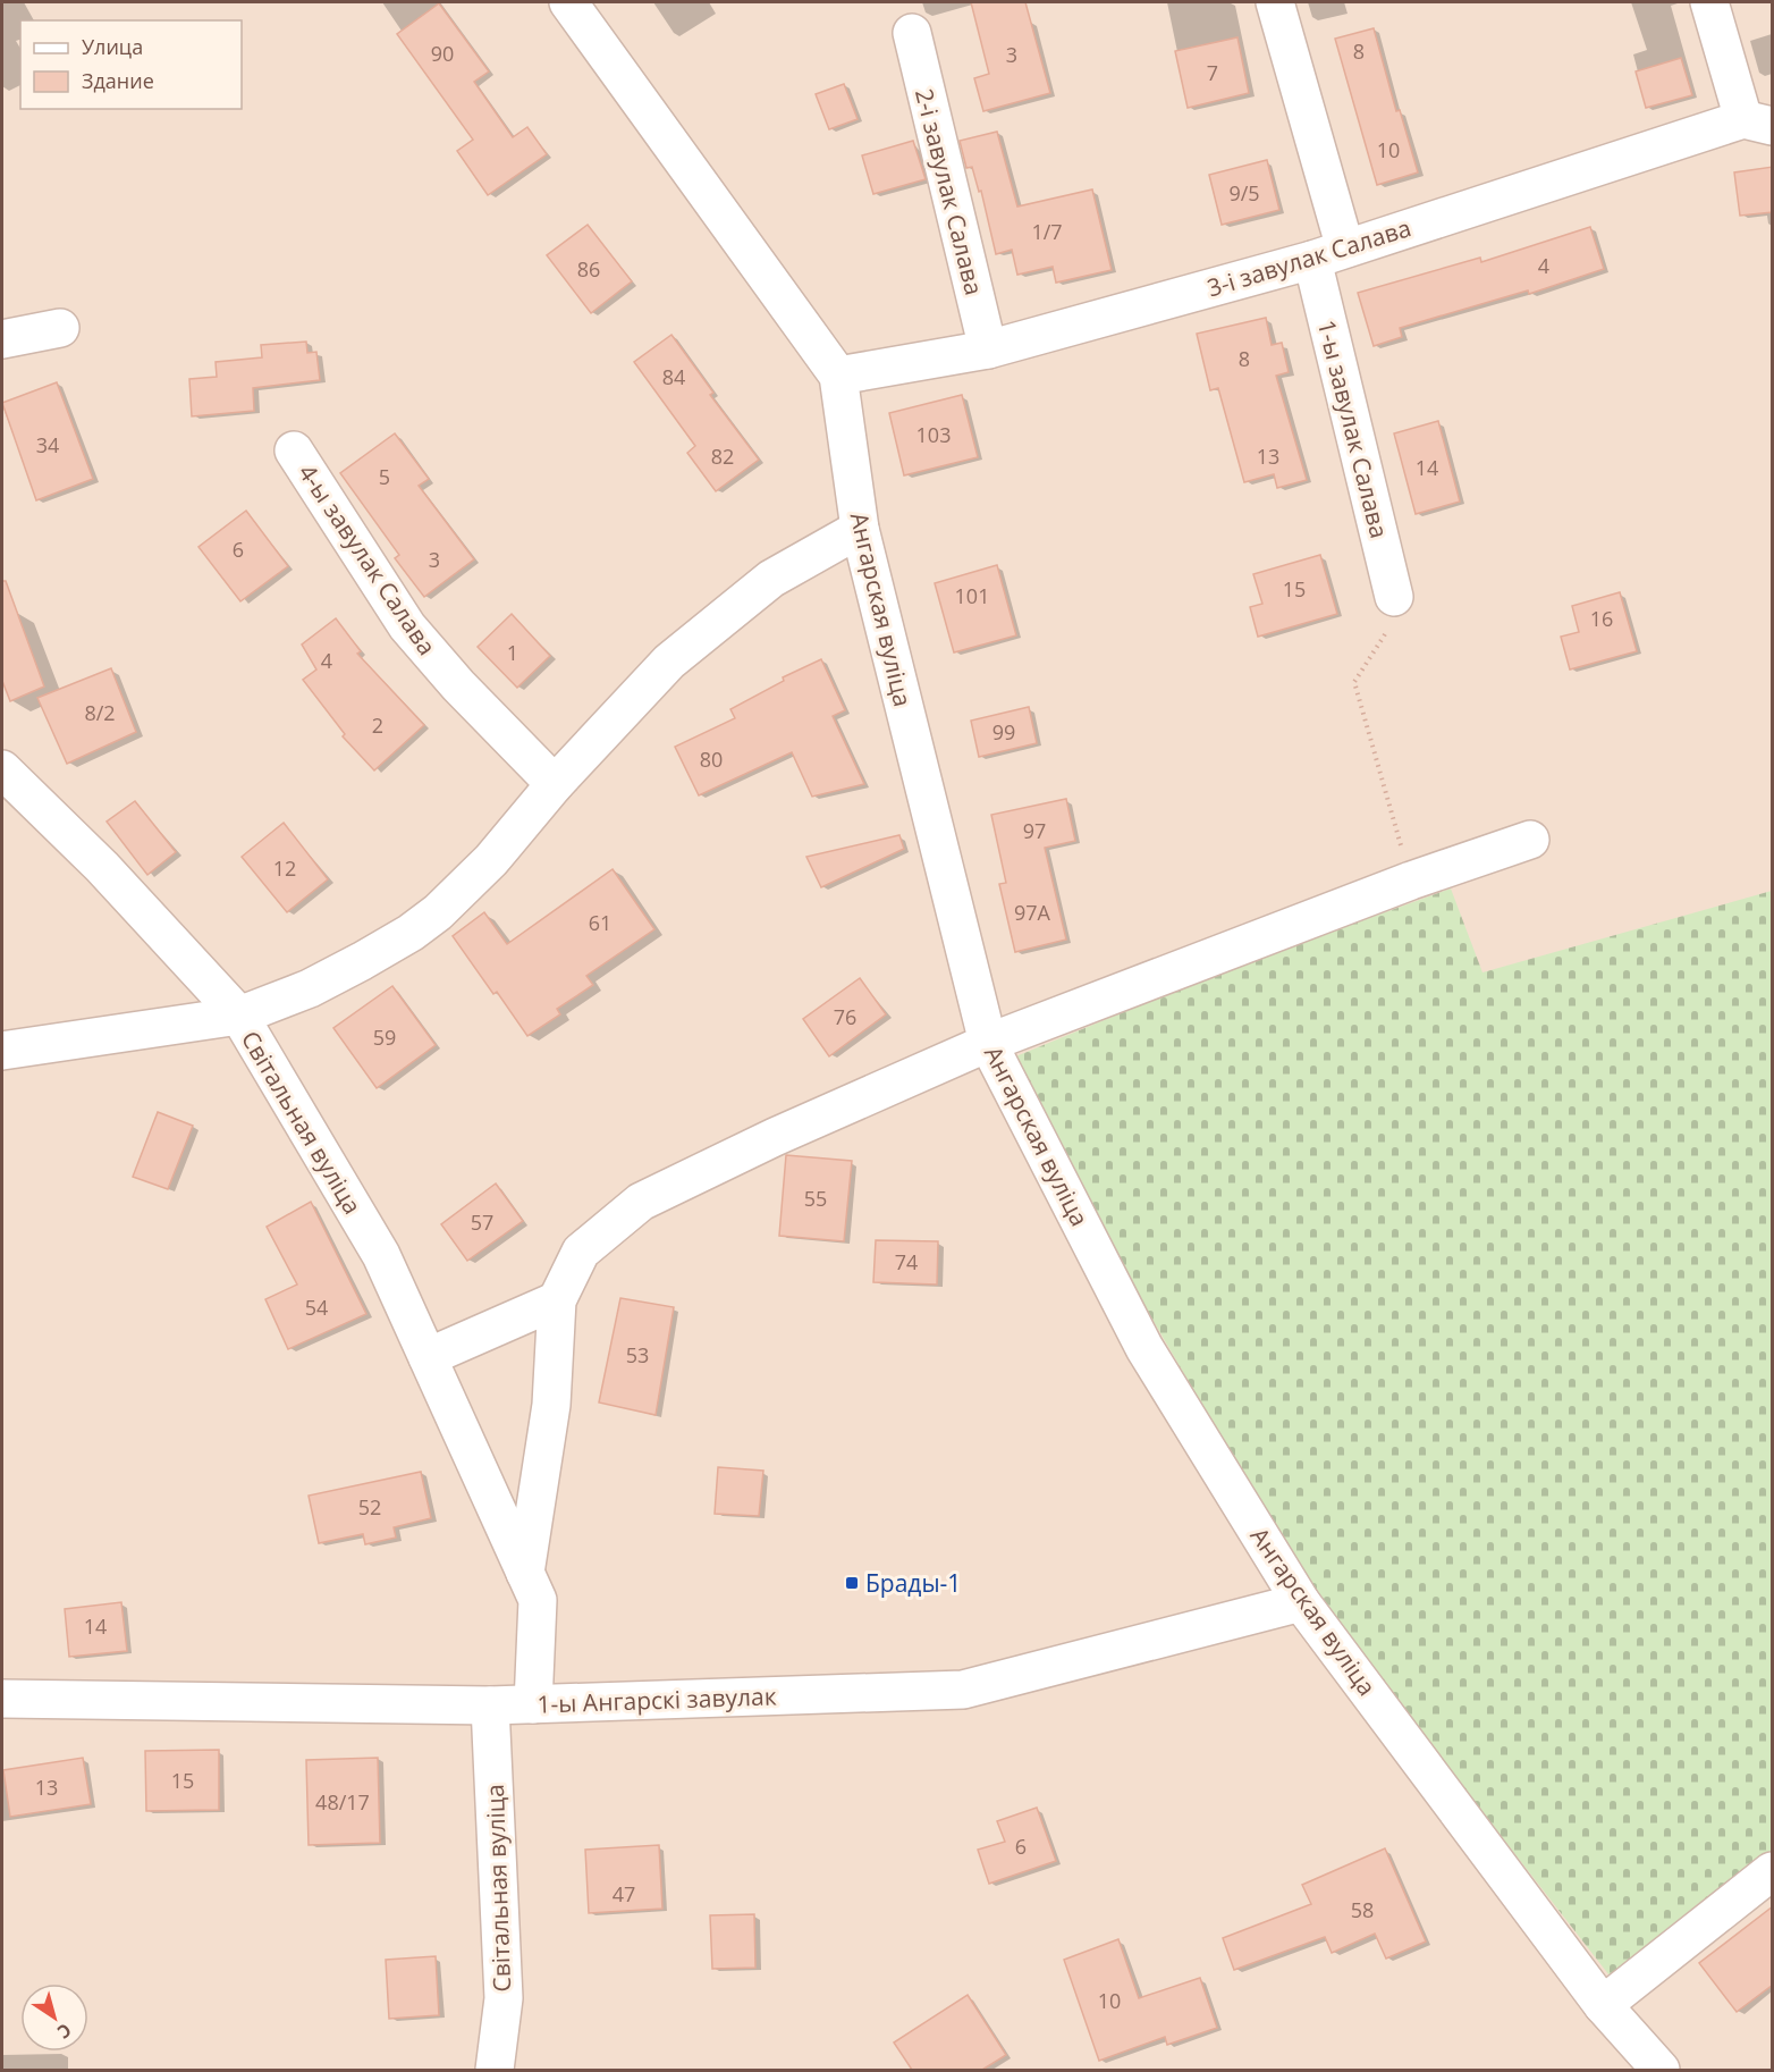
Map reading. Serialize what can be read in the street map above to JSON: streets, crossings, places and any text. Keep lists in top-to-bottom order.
{
  "streets": {
    "street": [
      "2-і завулак Салава",
      "3-і завулак Салава",
      "1-ы завулак Салава",
      "4-ы завулак Салава",
      "Ангарская вуліца",
      "Світальная вуліца",
      "1-ы Ангарскі завулак"
    ]
  },
  "crossings": [
    ["2-і завулак Салава", "3-і завулак Салава"],
    ["3-і завулак Салава", "1-ы завулак Салава"],
    ["3-і завулак Салава", "Ангарская вуліца"],
    ["4-ы завулак Салава", "Світальная вуліца"],
    ["Ангарская вуліца", "Світальная вуліца"],
    ["Ангарская вуліца", "1-ы Ангарскі завулак"],
    ["Світальная вуліца", "1-ы Ангарскі завулак"]
  ],
  "places": {
    "transit": ["Брады-1"]
  },
  "house_numbers": [
    "8",
    "90",
    "3",
    "7",
    "10",
    "9/5",
    "1/7",
    "4",
    "86",
    "8",
    "84",
    "103",
    "34",
    "82",
    "13",
    "14",
    "5",
    "6",
    "3",
    "15",
    "101",
    "16",
    "1",
    "4",
    "8/2",
    "2",
    "99",
    "80",
    "97",
    "12",
    "97А",
    "61",
    "76",
    "59",
    "55",
    "57",
    "74",
    "54",
    "53",
    "52",
    "14",
    "15",
    "13",
    "48/17",
    "6",
    "47",
    "58",
    "10"
  ],
  "legend": ["Улица", "Здание"],
  "north": "bottom right"
}
